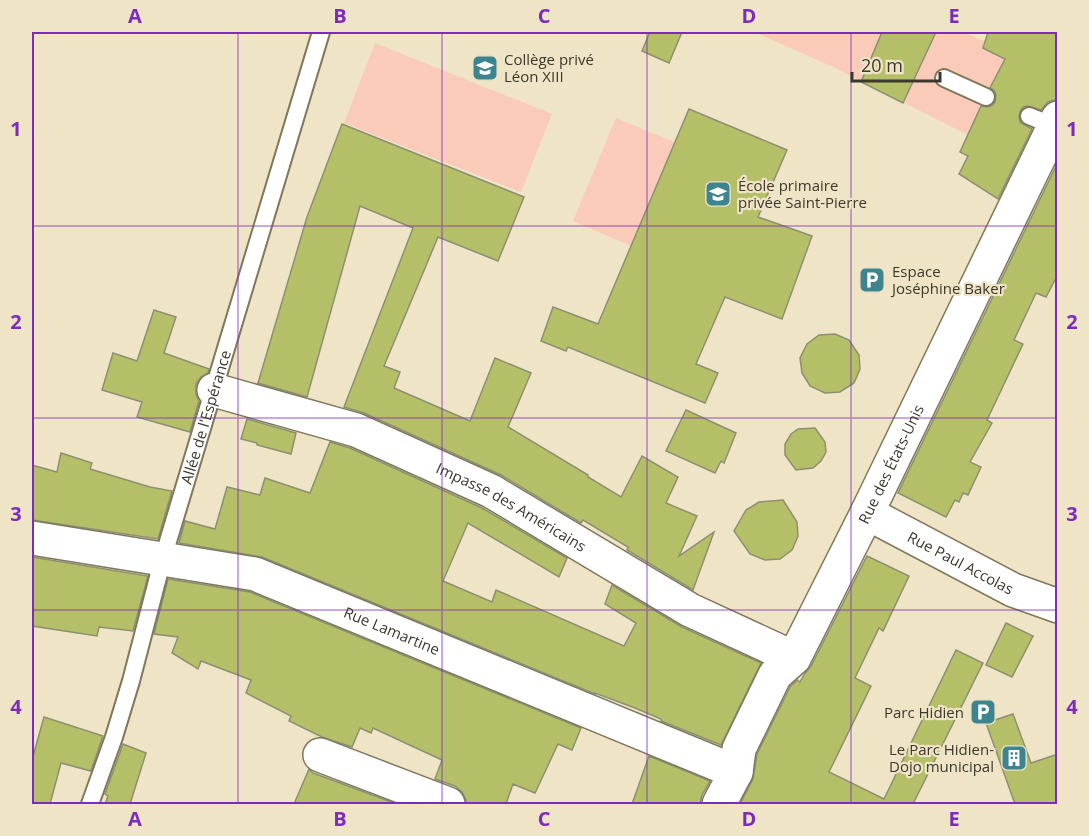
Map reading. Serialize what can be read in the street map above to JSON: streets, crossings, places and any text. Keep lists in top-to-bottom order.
{
  "streets": {
    "street": [
      "Rue des États-Unis",
      "Impasse des Américains",
      "Rue Paul Accolas",
      "Rue Lamartine"
    ],
    "lane": ["Allée de l'Espérance"]
  },
  "crossings": [
    ["Allée de l'Espérance", "Impasse des Américains"],
    ["Allée de l'Espérance", "Rue Lamartine"],
    ["Rue des États-Unis", "Impasse des Américains"],
    ["Rue des États-Unis", "Rue Paul Accolas"],
    ["Rue des États-Unis", "Rue Lamartine"]
  ],
  "places": {
    "school or university": ["Collège privé Léon XIII", "École primaire privée Saint-Pierre"],
    "parking": ["Espace Joséphine Baker", "Parc Hidien"],
    "building": ["Le Parc Hidien- Dojo municipal"]
  },
  "scale_bar": "20 m",
  "grid": {
    "columns": [
      "A",
      "B",
      "C",
      "D",
      "E"
    ],
    "rows": [
      "1",
      "2",
      "3",
      "4"
    ]
  }
}
